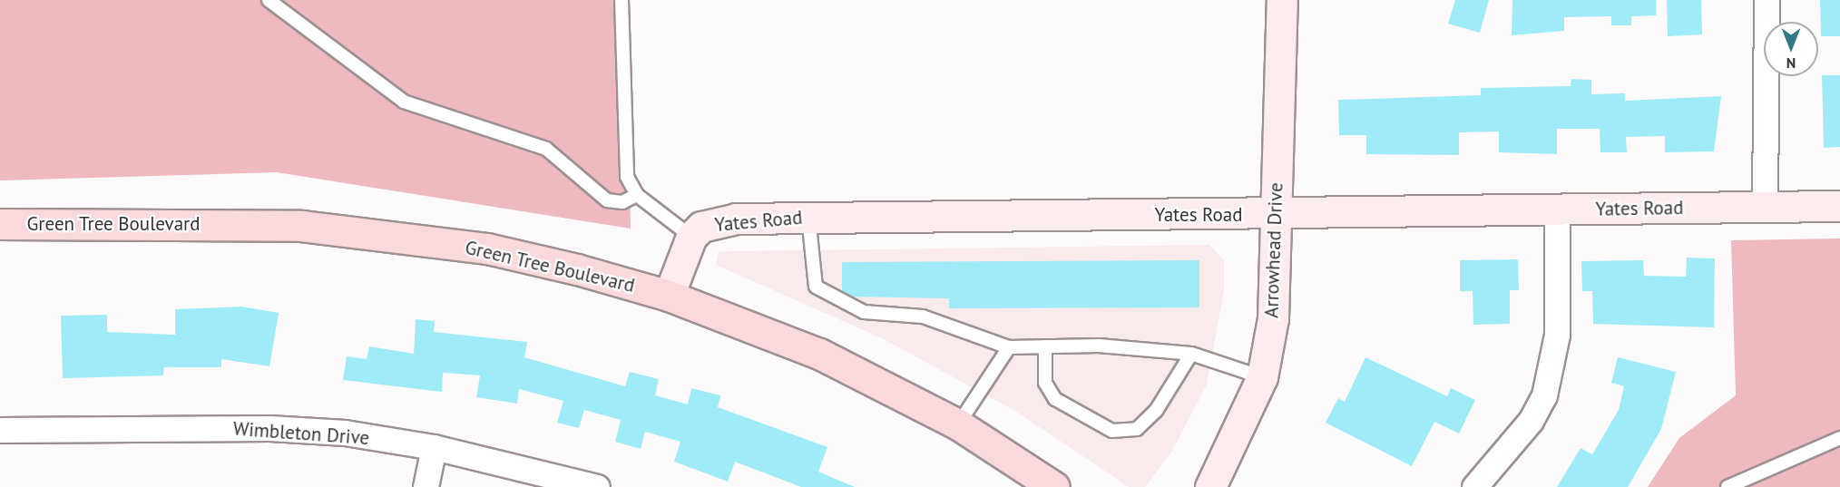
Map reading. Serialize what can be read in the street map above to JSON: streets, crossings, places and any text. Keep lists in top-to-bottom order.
{
  "streets": {
    "main road": ["Green Tree Boulevard"],
    "street": ["Yates Road", "Arrowhead Drive", "Wimbleton Drive"]
  },
  "crossings": [
    ["Yates Road", "Green Tree Boulevard"],
    ["Yates Road", "Arrowhead Drive"]
  ],
  "north": "bottom"
}
